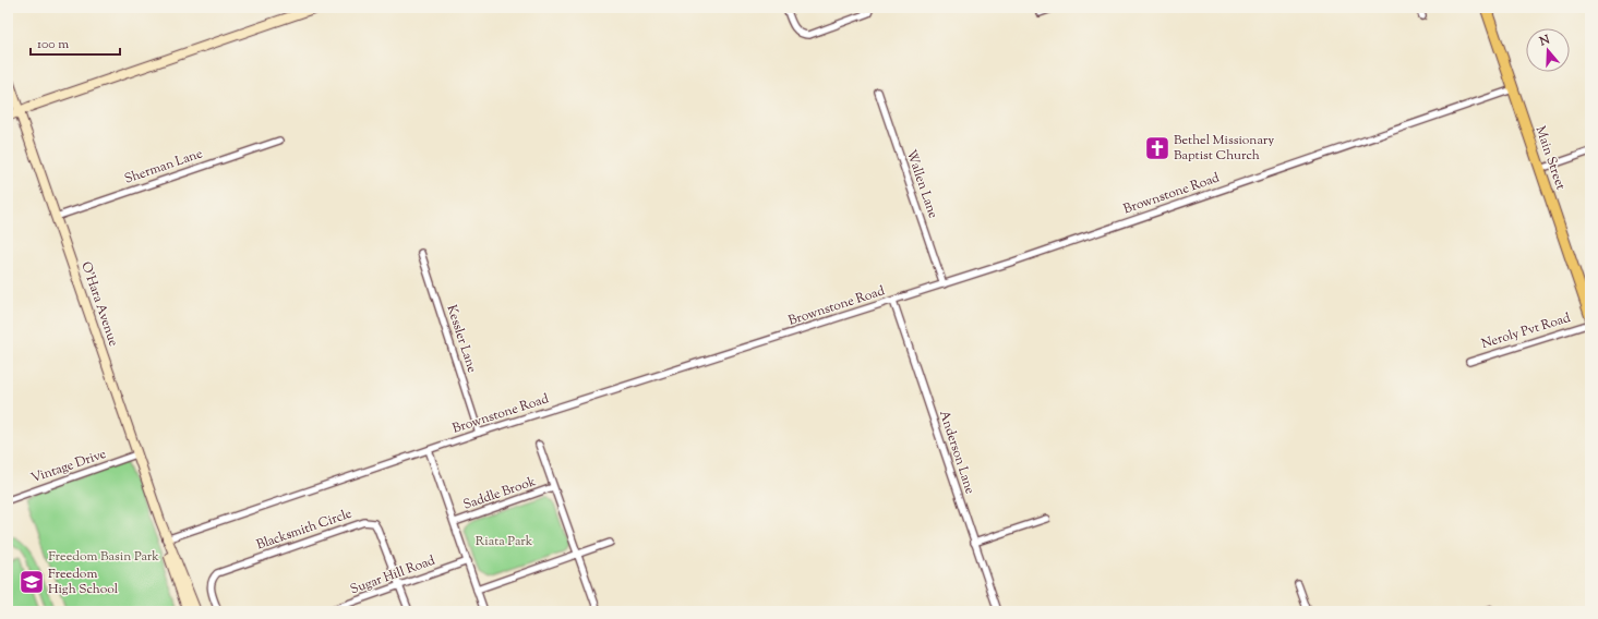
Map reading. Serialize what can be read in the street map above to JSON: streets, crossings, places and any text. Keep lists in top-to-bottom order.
{
  "streets": {
    "main road": ["Main Street", "O'Hara Avenue"],
    "street": [
      "Sherman Lane",
      "Wallen Lane",
      "Brownstone Road",
      "Neroly Pvt Road",
      "Kessler Lane",
      "Anderson Lane",
      "Vintage Drive",
      "Saddle Brook",
      "Blacksmith Circle",
      "Sugar Hill Road"
    ]
  },
  "crossings": [
    ["Main Street", "Brownstone Road"],
    ["Sherman Lane", "O'Hara Avenue"],
    ["Wallen Lane", "Brownstone Road"],
    ["Brownstone Road", "O'Hara Avenue"],
    ["Brownstone Road", "Kessler Lane"],
    ["Brownstone Road", "Anderson Lane"],
    ["O'Hara Avenue", "Vintage Drive"],
    ["Blacksmith Circle", "Sugar Hill Road"]
  ],
  "parks": ["Riata Park", "Freedom Basin Park"],
  "places": {
    "church": ["Bethel Missionary Baptist Church"],
    "school or university": ["Freedom High School"]
  },
  "scale_bar": "100 m",
  "north": "top"
}
